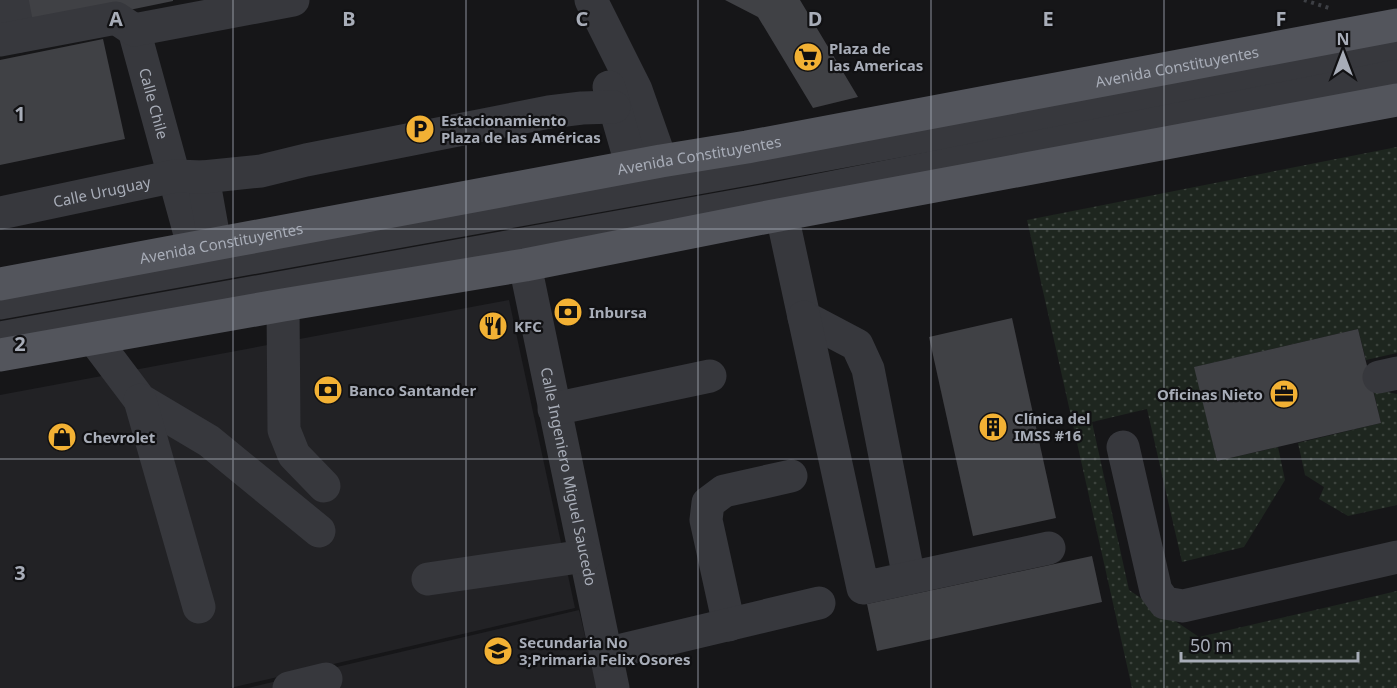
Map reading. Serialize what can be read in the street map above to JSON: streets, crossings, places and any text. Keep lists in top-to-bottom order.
{
  "streets": {
    "main road": ["Avenida Constituyentes"],
    "street": ["Calle Chile", "Calle Uruguay", "Calle Ingeniero Miguel Saucedo"]
  },
  "crossings": [
    ["Avenida Constituyentes", "Calle Chile"],
    ["Calle Chile", "Calle Uruguay"]
  ],
  "places": {
    "supermarket": ["Plaza de las Americas"],
    "parking": ["Estacionamiento Plaza de las Américas"],
    "bank": ["Inbursa", "Banco Santander"],
    "restaurant": ["KFC"],
    "office": ["Oficinas Nieto"],
    "building": ["Clínica del IMSS #16"],
    "shop": ["Chevrolet"],
    "school or university": ["Secundaria No 3;Primaria Felix Osores"]
  },
  "scale_bar": "50 m",
  "north": "top",
  "grid": {
    "columns": [
      "A",
      "B",
      "C",
      "D",
      "E",
      "F"
    ],
    "rows": ["1", "2", "3"]
  }
}
